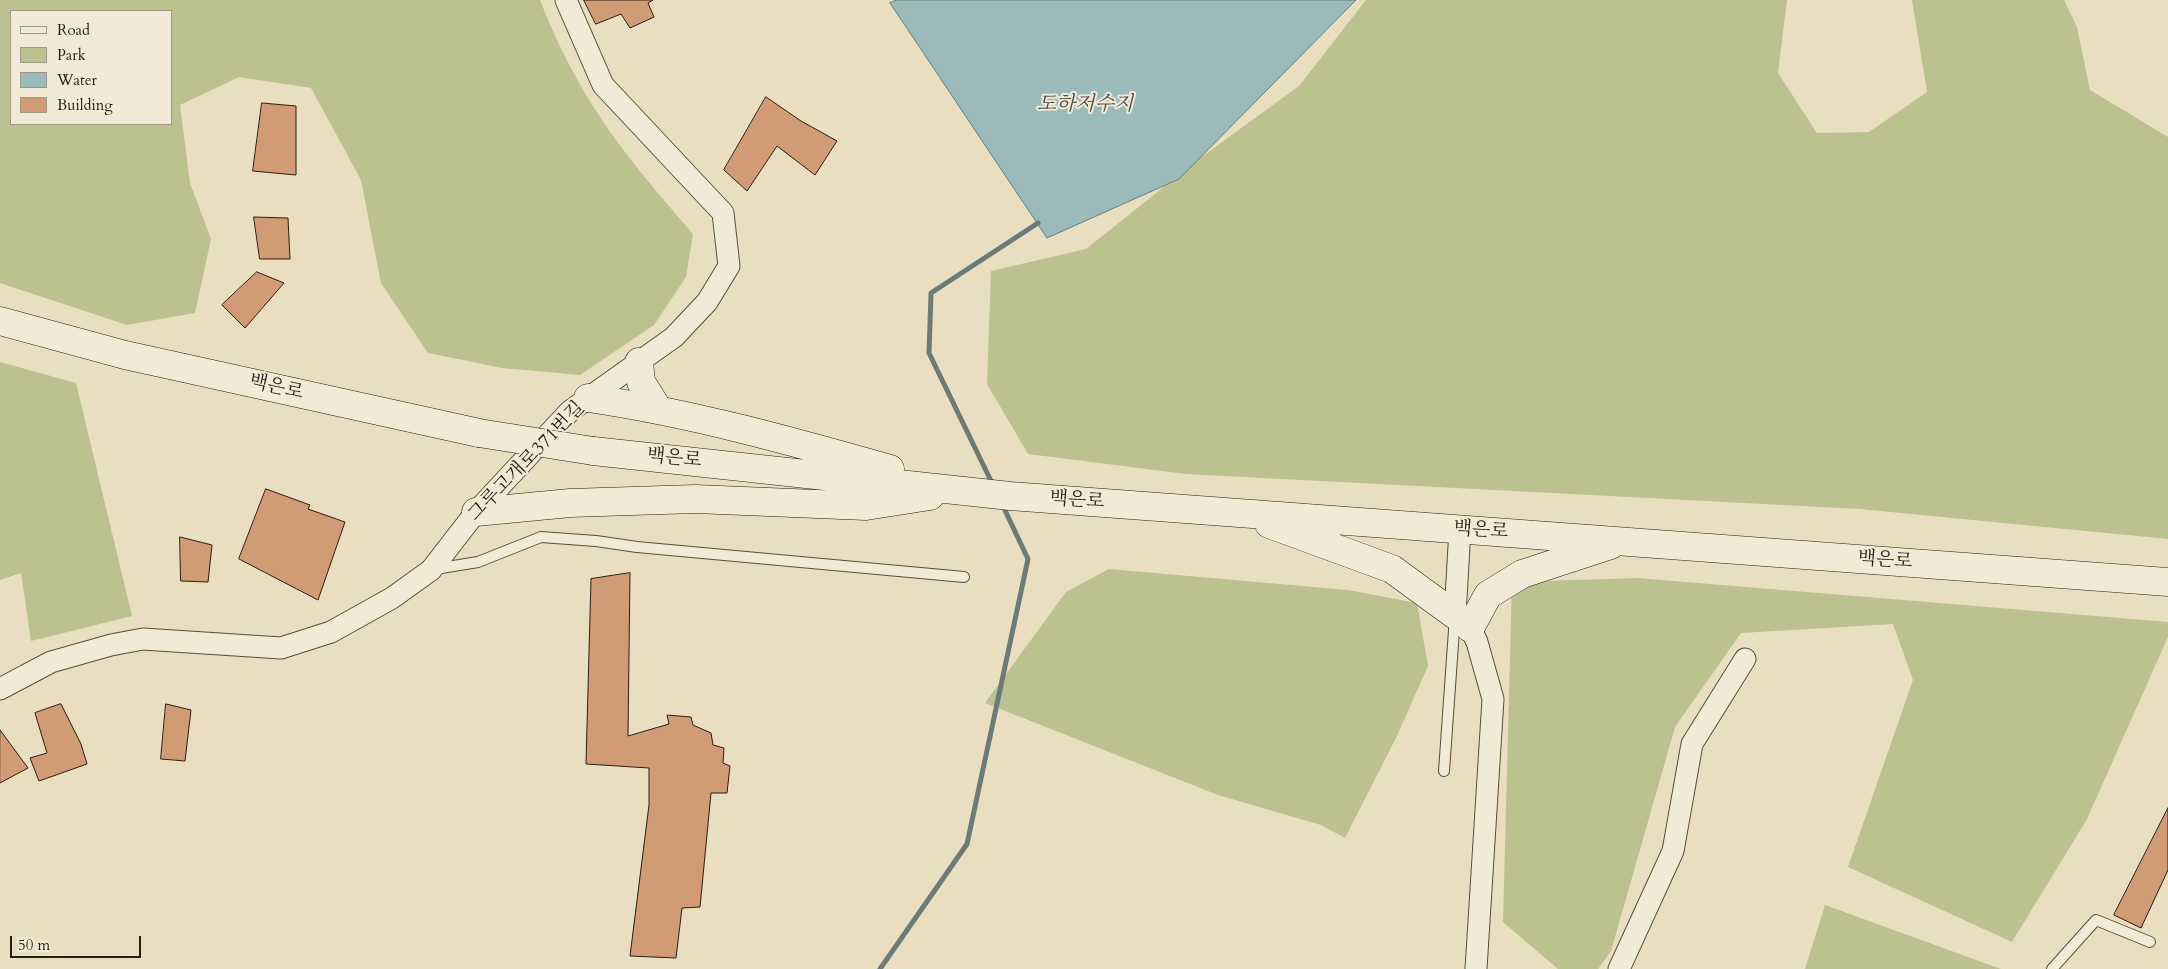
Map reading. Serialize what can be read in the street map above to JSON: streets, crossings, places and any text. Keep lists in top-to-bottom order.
{
  "streets": {
    "main road": ["백은로"],
    "street": ["그루고개로371번길"]
  },
  "water": ["도하저수지"],
  "legend": [
    "Road",
    "Park",
    "Water",
    "Building"
  ],
  "scale_bar": "50 m"
}
